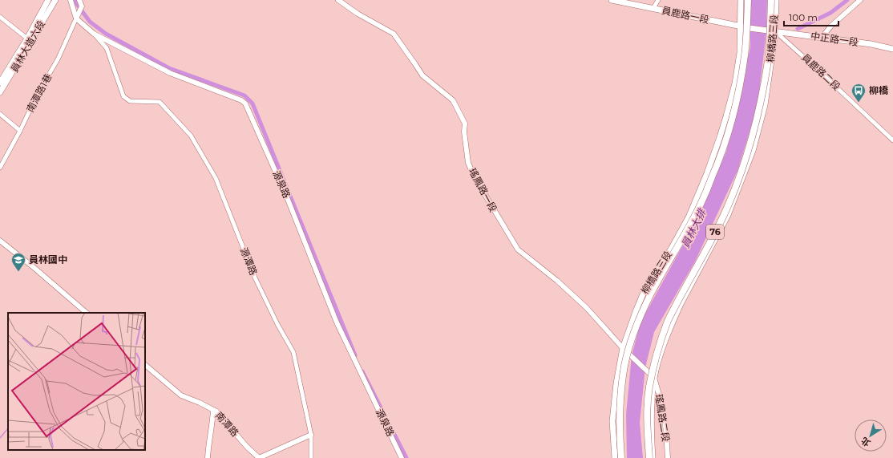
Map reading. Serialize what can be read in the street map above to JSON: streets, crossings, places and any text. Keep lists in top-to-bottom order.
{
  "streets": {
    "highway": ["76"],
    "main road": [
      "員鹿路一段",
      "柳橋路三段",
      "中正路一段",
      "員林大道六段"
    ],
    "street": [
      "員鹿路二段",
      "南潭路1巷",
      "源泉路",
      "瑤鳳路一段",
      "源潭路",
      "瑤鳳路二段",
      "南潭路"
    ]
  },
  "crossings": [
    ["員鹿路一段", "柳橋路三段"],
    ["員鹿路一段", "中正路一段"],
    ["柳橋路三段", "中正路一段"],
    ["柳橋路三段", "員鹿路二段"],
    ["柳橋路三段", "瑤鳳路一段"],
    ["柳橋路三段", "瑤鳳路二段"],
    ["中正路一段", "員鹿路二段"],
    ["南潭路1巷", "源泉路"],
    ["源泉路", "源潭路"],
    ["瑤鳳路一段", "瑤鳳路二段"],
    ["源潭路", "南潭路"]
  ],
  "water": ["員林大排"],
  "places": {
    "bus stop": ["柳橋"],
    "school or university": ["員林國中"]
  },
  "scale_bar": "100 m",
  "north": "bottom left"
}
